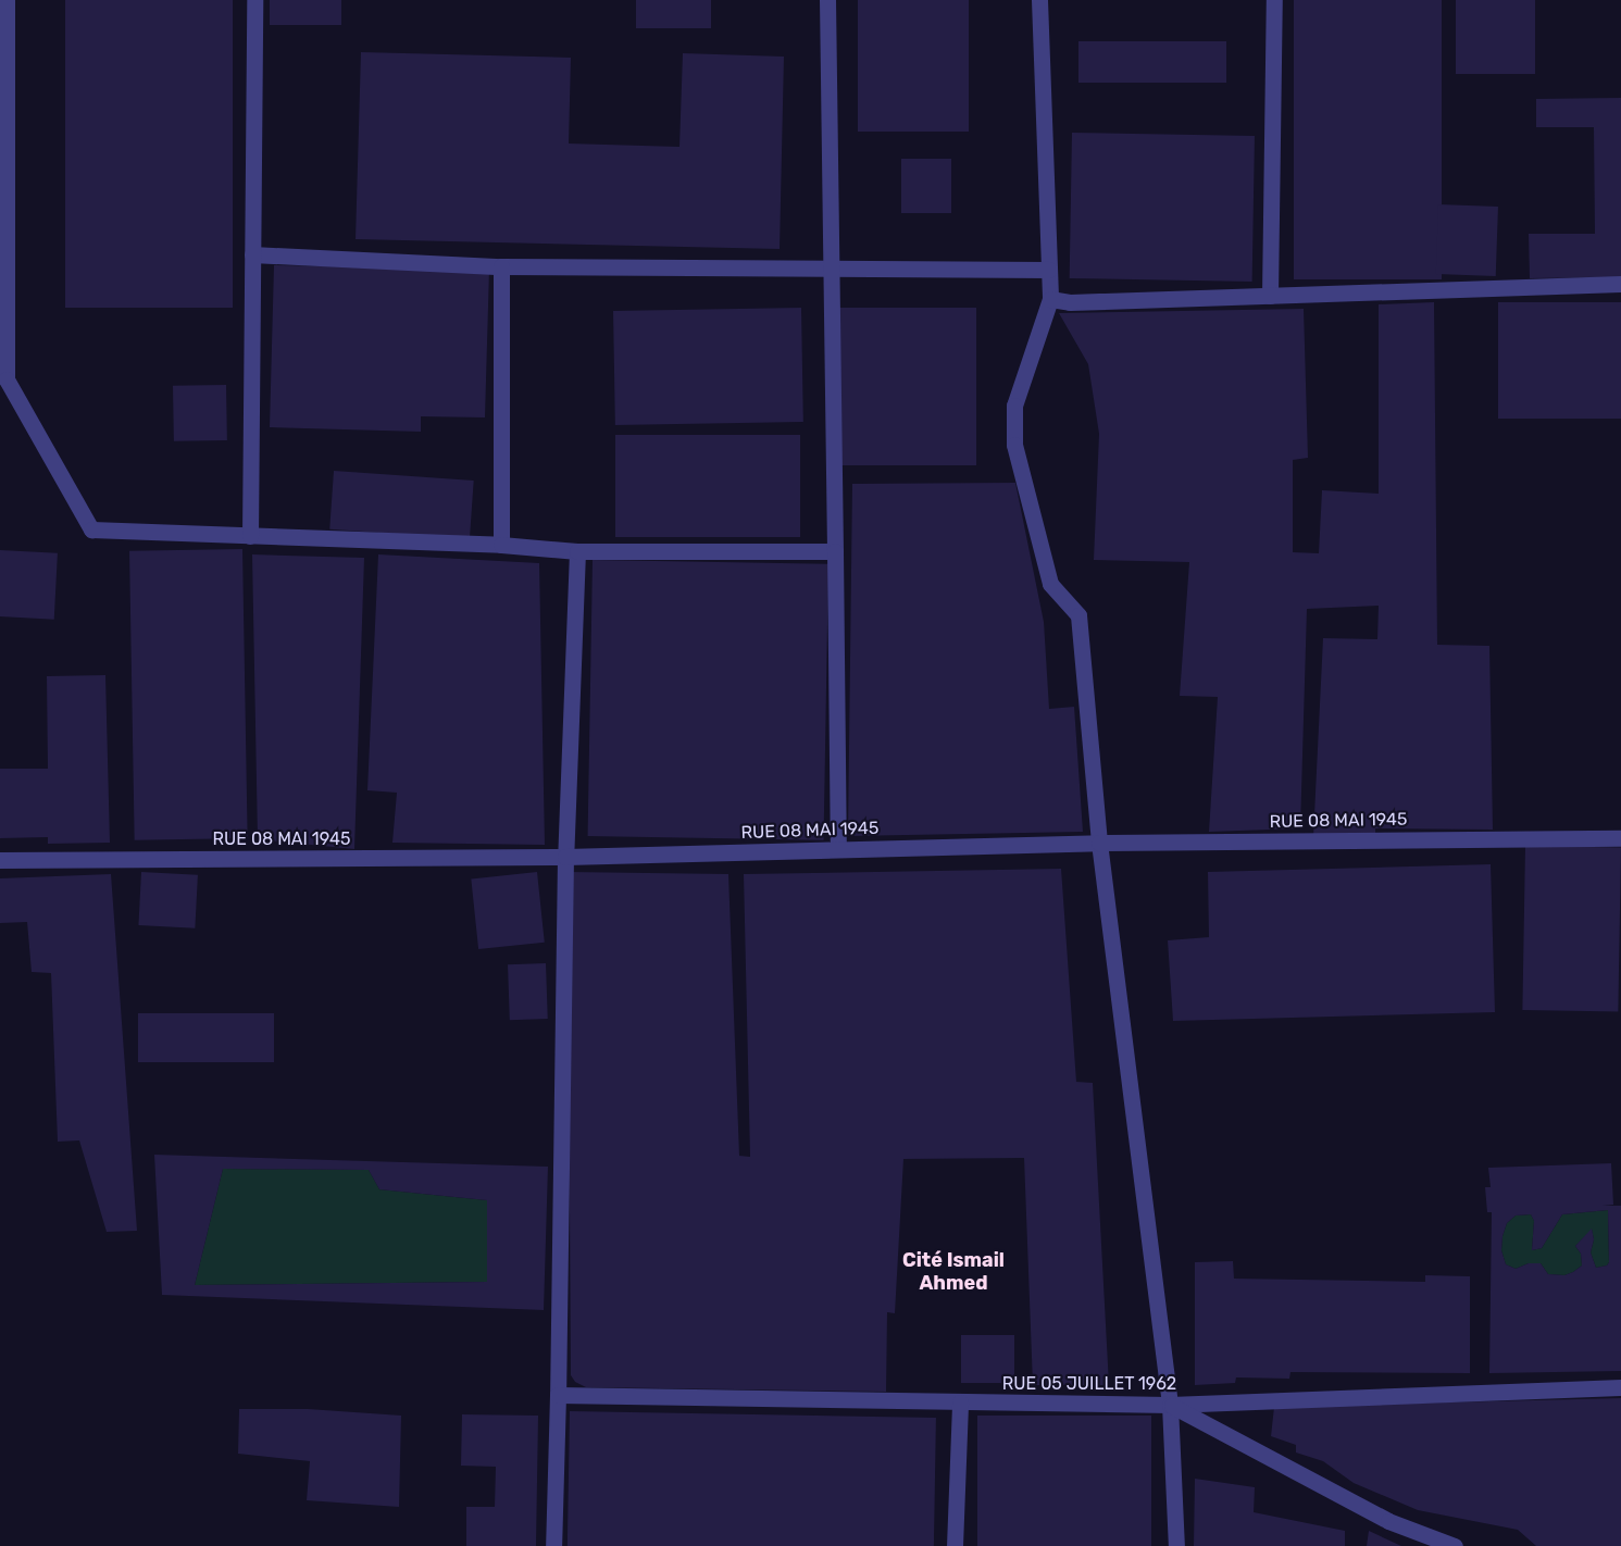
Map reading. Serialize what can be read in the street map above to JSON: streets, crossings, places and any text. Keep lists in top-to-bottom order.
{
  "streets": {
    "street": ["RUE 08 MAI 1945", "RUE 05 JUILLET 1962"]
  },
  "districts": ["Cité Ismail Ahmed"]
}
